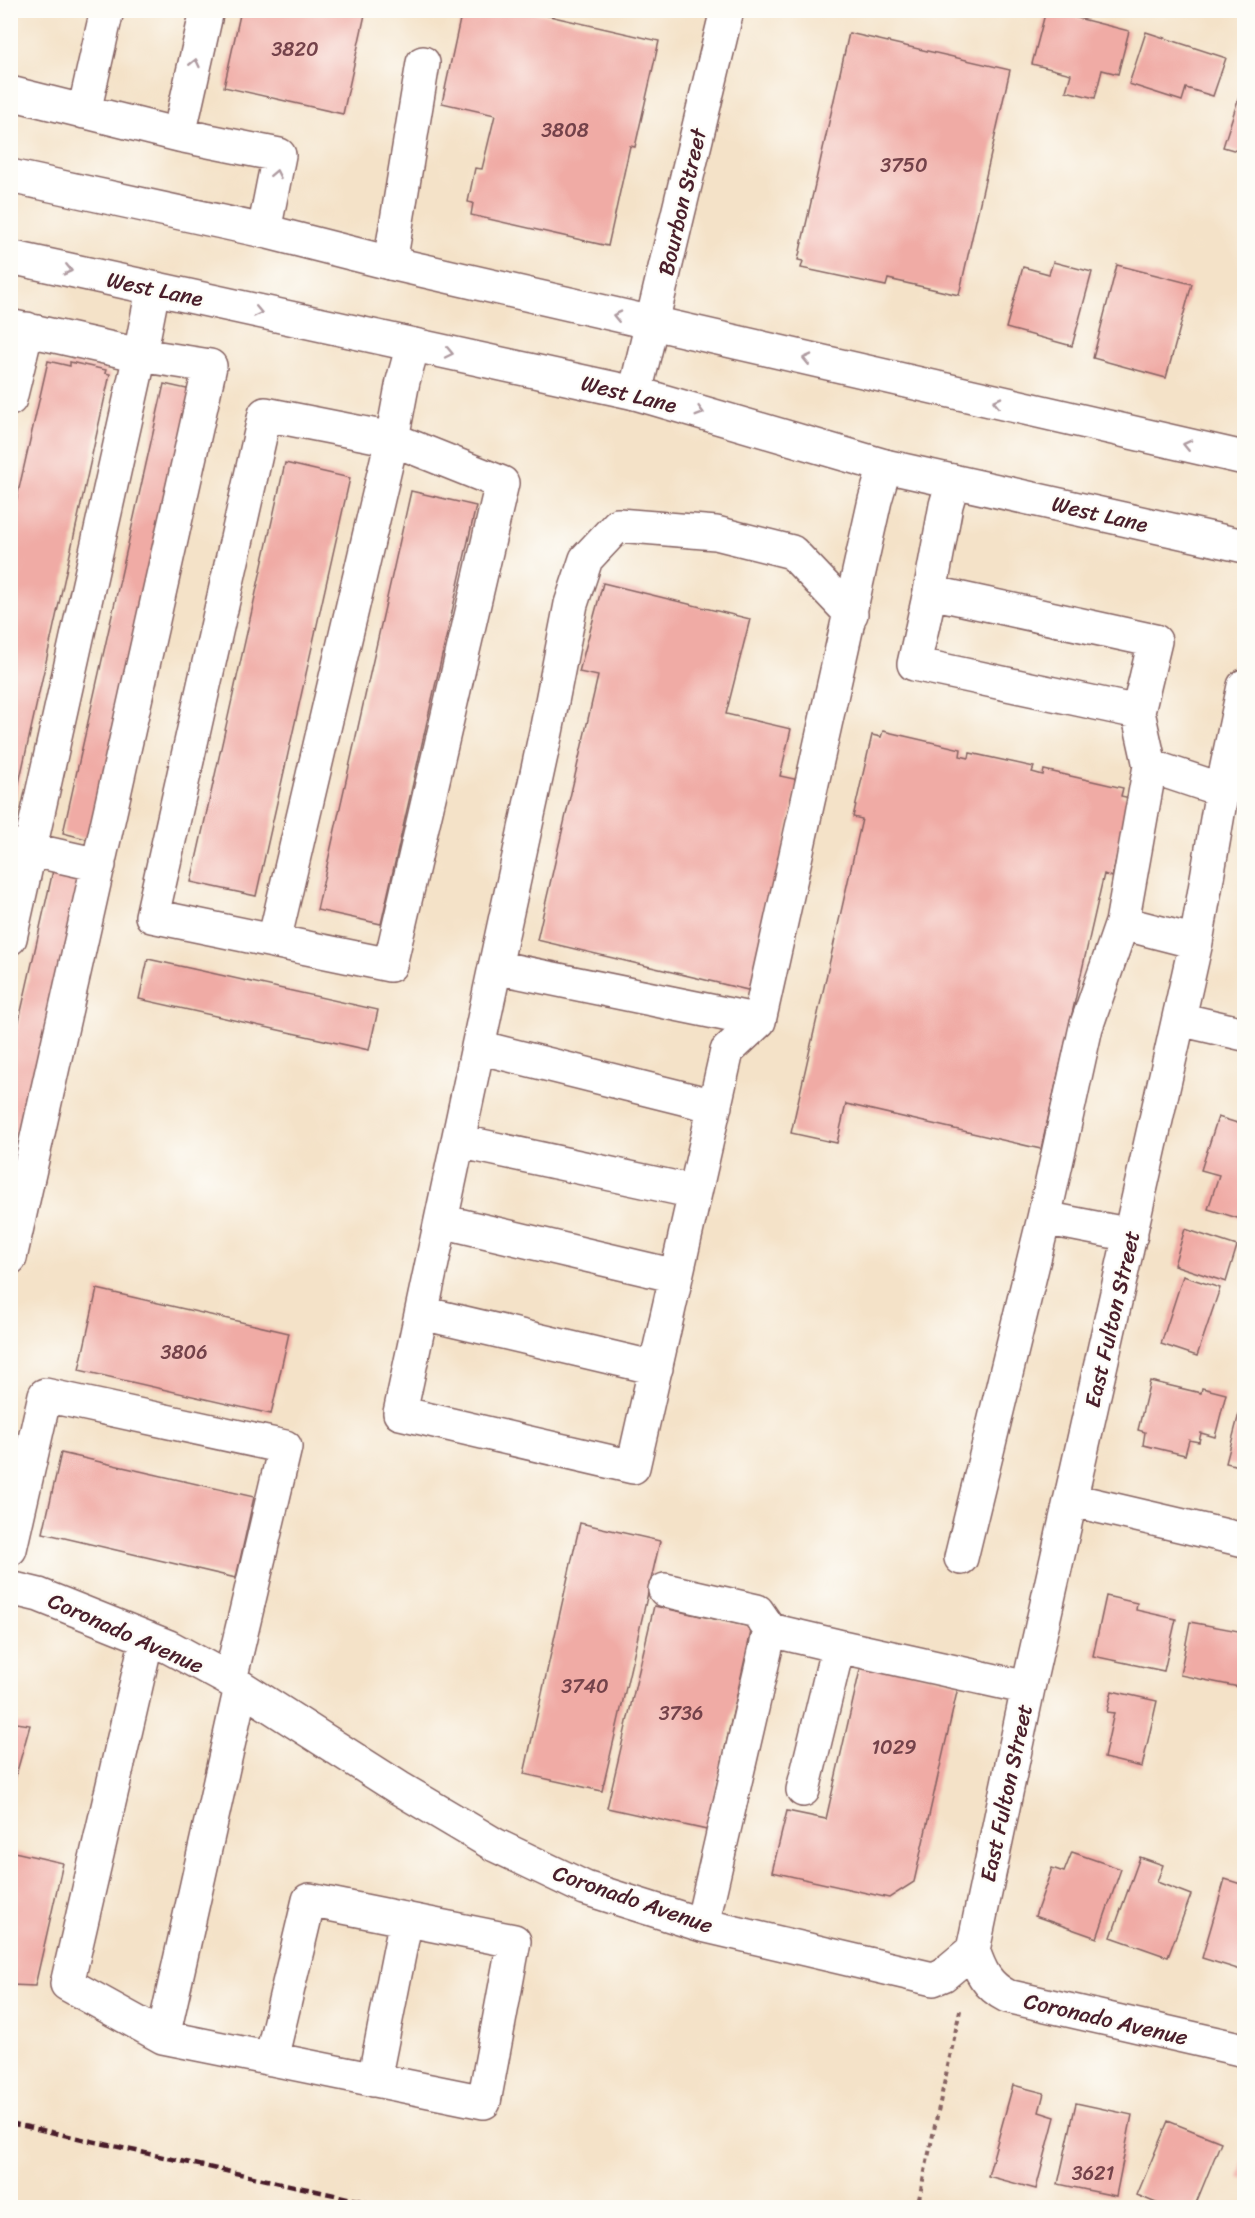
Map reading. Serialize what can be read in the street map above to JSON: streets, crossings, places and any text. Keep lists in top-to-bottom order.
{
  "streets": {
    "street": [
      "Bourbon Street",
      "West Lane",
      "East Fulton Street",
      "Coronado Avenue"
    ]
  },
  "crossings": [
    ["Bourbon Street", "West Lane"],
    ["East Fulton Street", "Coronado Avenue"]
  ],
  "house_numbers": [
    "3820",
    "3808",
    "3750",
    "3806",
    "3740",
    "3736",
    "1029",
    "3621"
  ]
}
